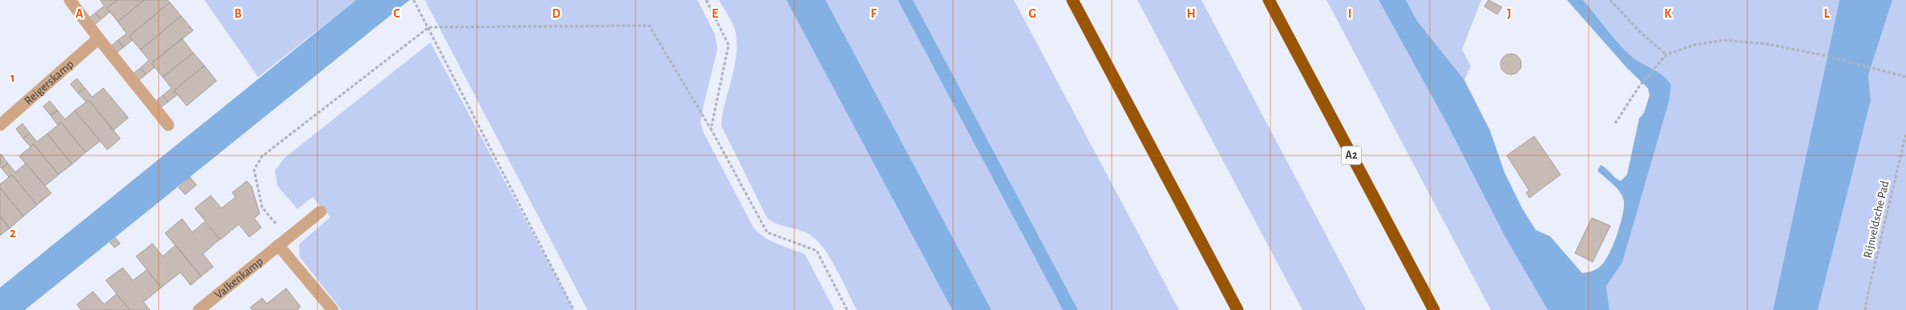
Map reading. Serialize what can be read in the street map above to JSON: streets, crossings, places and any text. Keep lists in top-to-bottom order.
{
  "streets": {
    "highway": ["A2"],
    "street": ["Reigerskamp", "Valkenkamp"],
    "path": ["Rijnveldsche Pad"]
  },
  "grid": {
    "columns": [
      "A",
      "B",
      "C",
      "D",
      "E",
      "F",
      "G",
      "H",
      "I",
      "J",
      "K",
      "L"
    ],
    "rows": ["1", "2"]
  }
}
